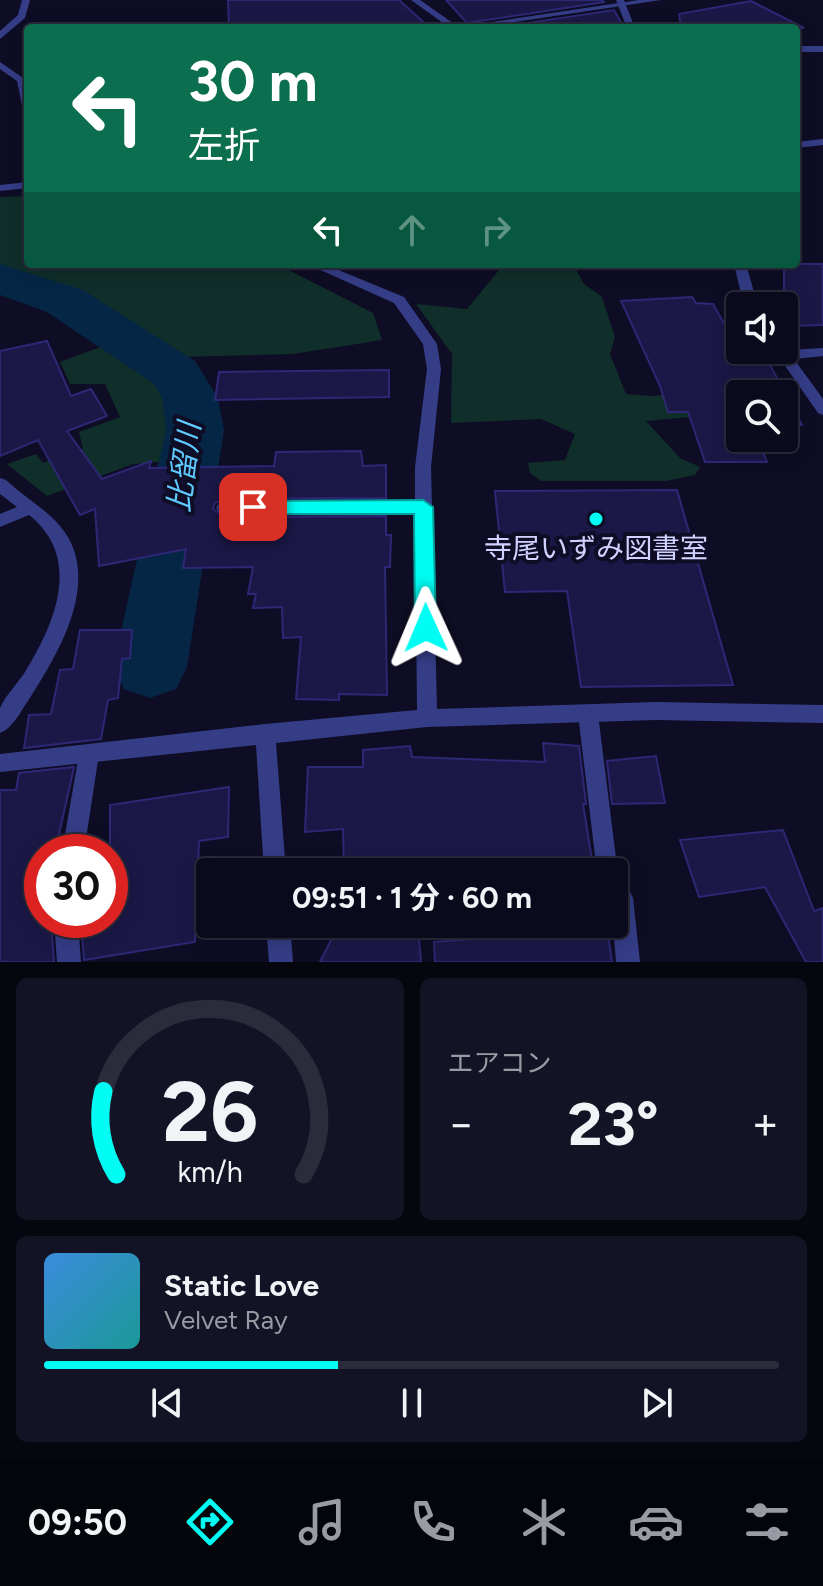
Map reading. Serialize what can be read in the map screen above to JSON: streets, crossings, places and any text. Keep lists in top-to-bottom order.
{
  "water": ["比留川"],
  "places": ["寺尾いずみ図書室"],
  "page": {
    "turn": ["30 m", "左折"],
    "limit": "30",
    "trip": "09:51 · 1 分 · 60 m",
    "tile": "エアコン",
    "heat": ["−", "23°", "+"],
    "song": ["Static Love", "Velvet Ray"],
    "tabs": "09:50",
    "gauge": ["26", "km/h"]
  }
}
